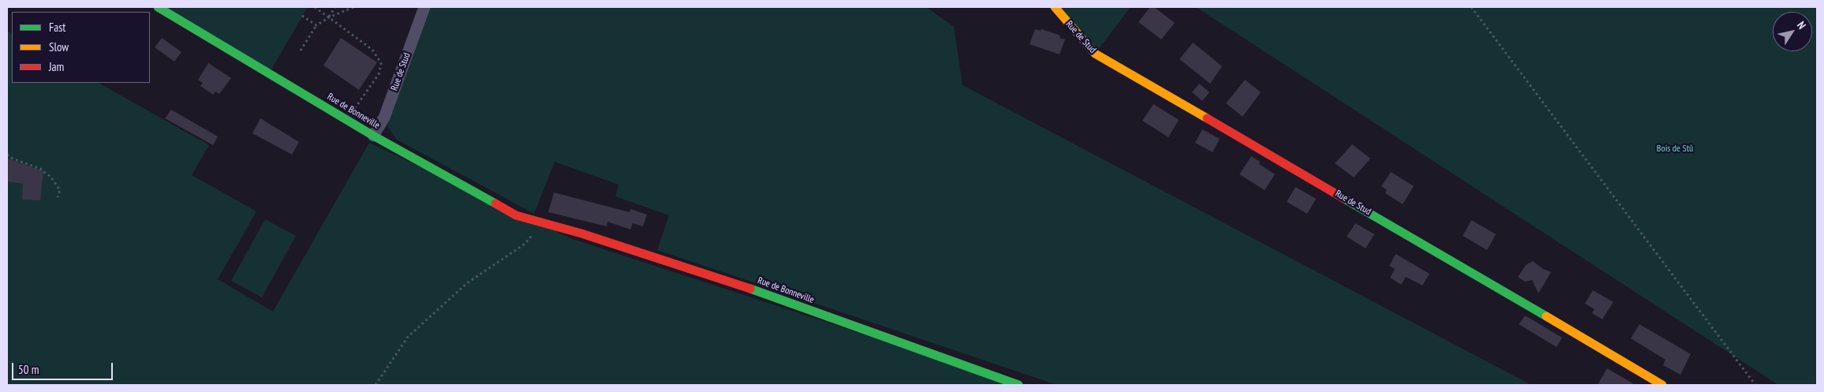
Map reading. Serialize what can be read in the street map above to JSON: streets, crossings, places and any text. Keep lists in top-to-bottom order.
{
  "streets": {
    "street": ["Rue de Stud", "Rue de Bonneville"]
  },
  "crossings": [
    ["Rue de Stud", "Rue de Bonneville"]
  ],
  "parks": ["Bois de Stû"],
  "legend": ["Fast", "Slow", "Jam"],
  "scale_bar": "50 m",
  "north": "top right"
}
